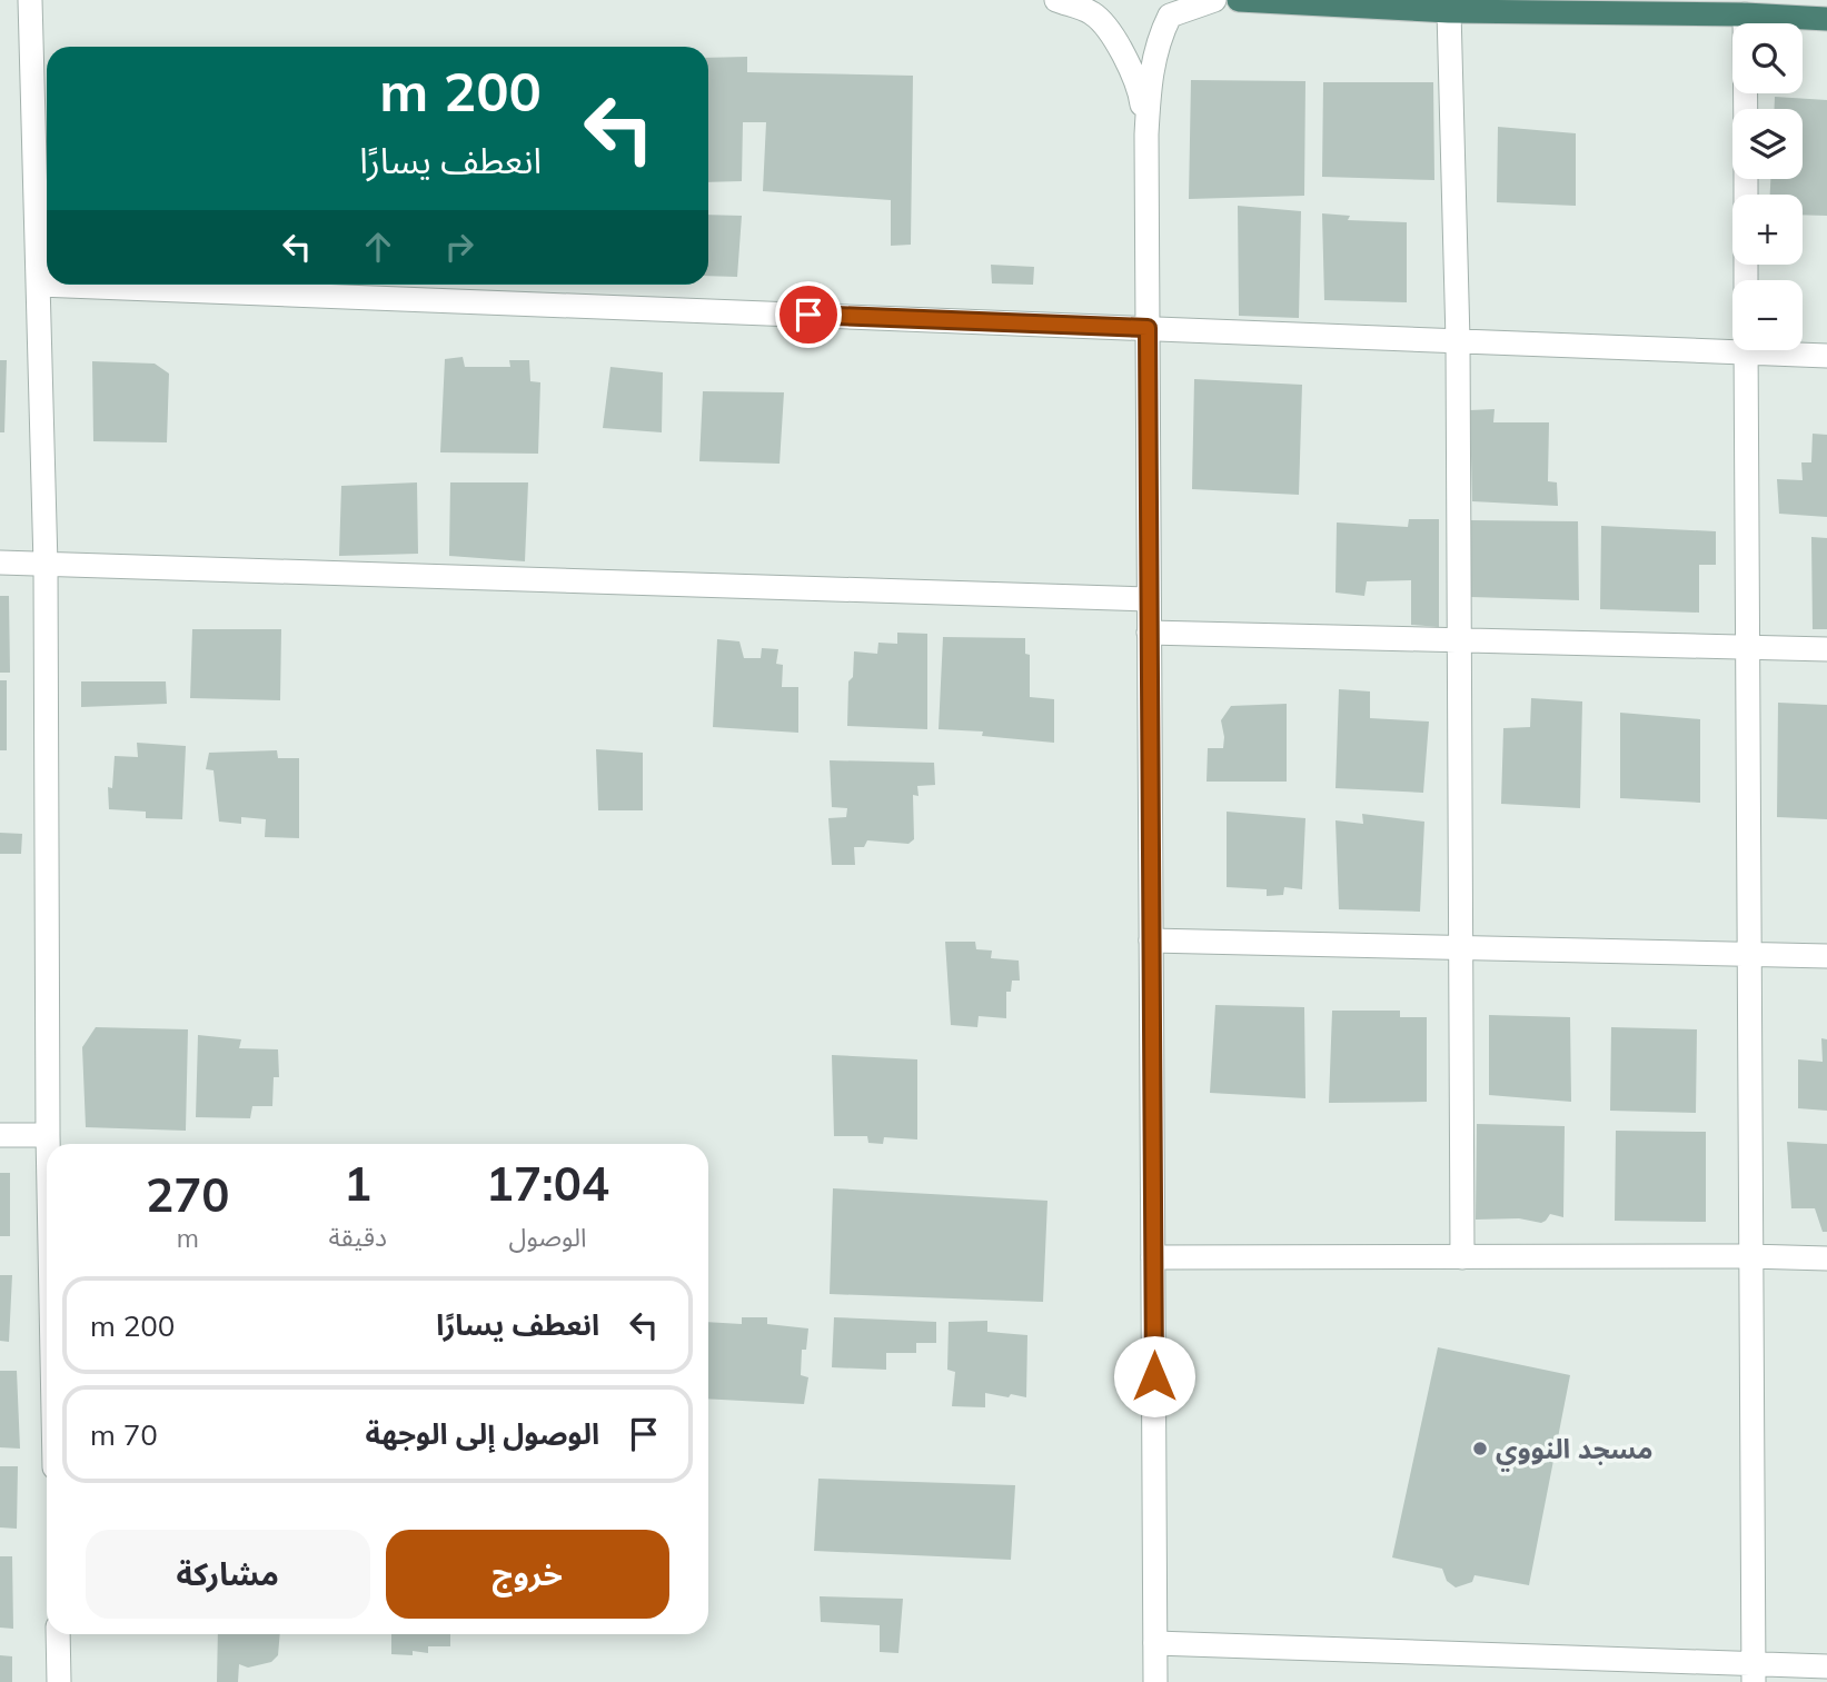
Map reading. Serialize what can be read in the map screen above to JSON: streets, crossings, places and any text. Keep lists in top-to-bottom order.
{
  "places": ["مسجد النووي"],
  "page": {
    "map_buttons": ["+", "−"],
    "turn": ["200 m", "انعطف يسارًا"],
    "eta": [
      "17:04",
      "الوصول",
      "1",
      "دقيقة",
      "270",
      "m"
    ],
    "list": [
      {
        "name": "انعطف يسارًا",
        "value": "200 m"
      },
      {
        "name": "الوصول إلى الوجهة",
        "value": "70 m"
      }
    ],
    "buttons": ["خروج", "مشاركة"]
  }
}
